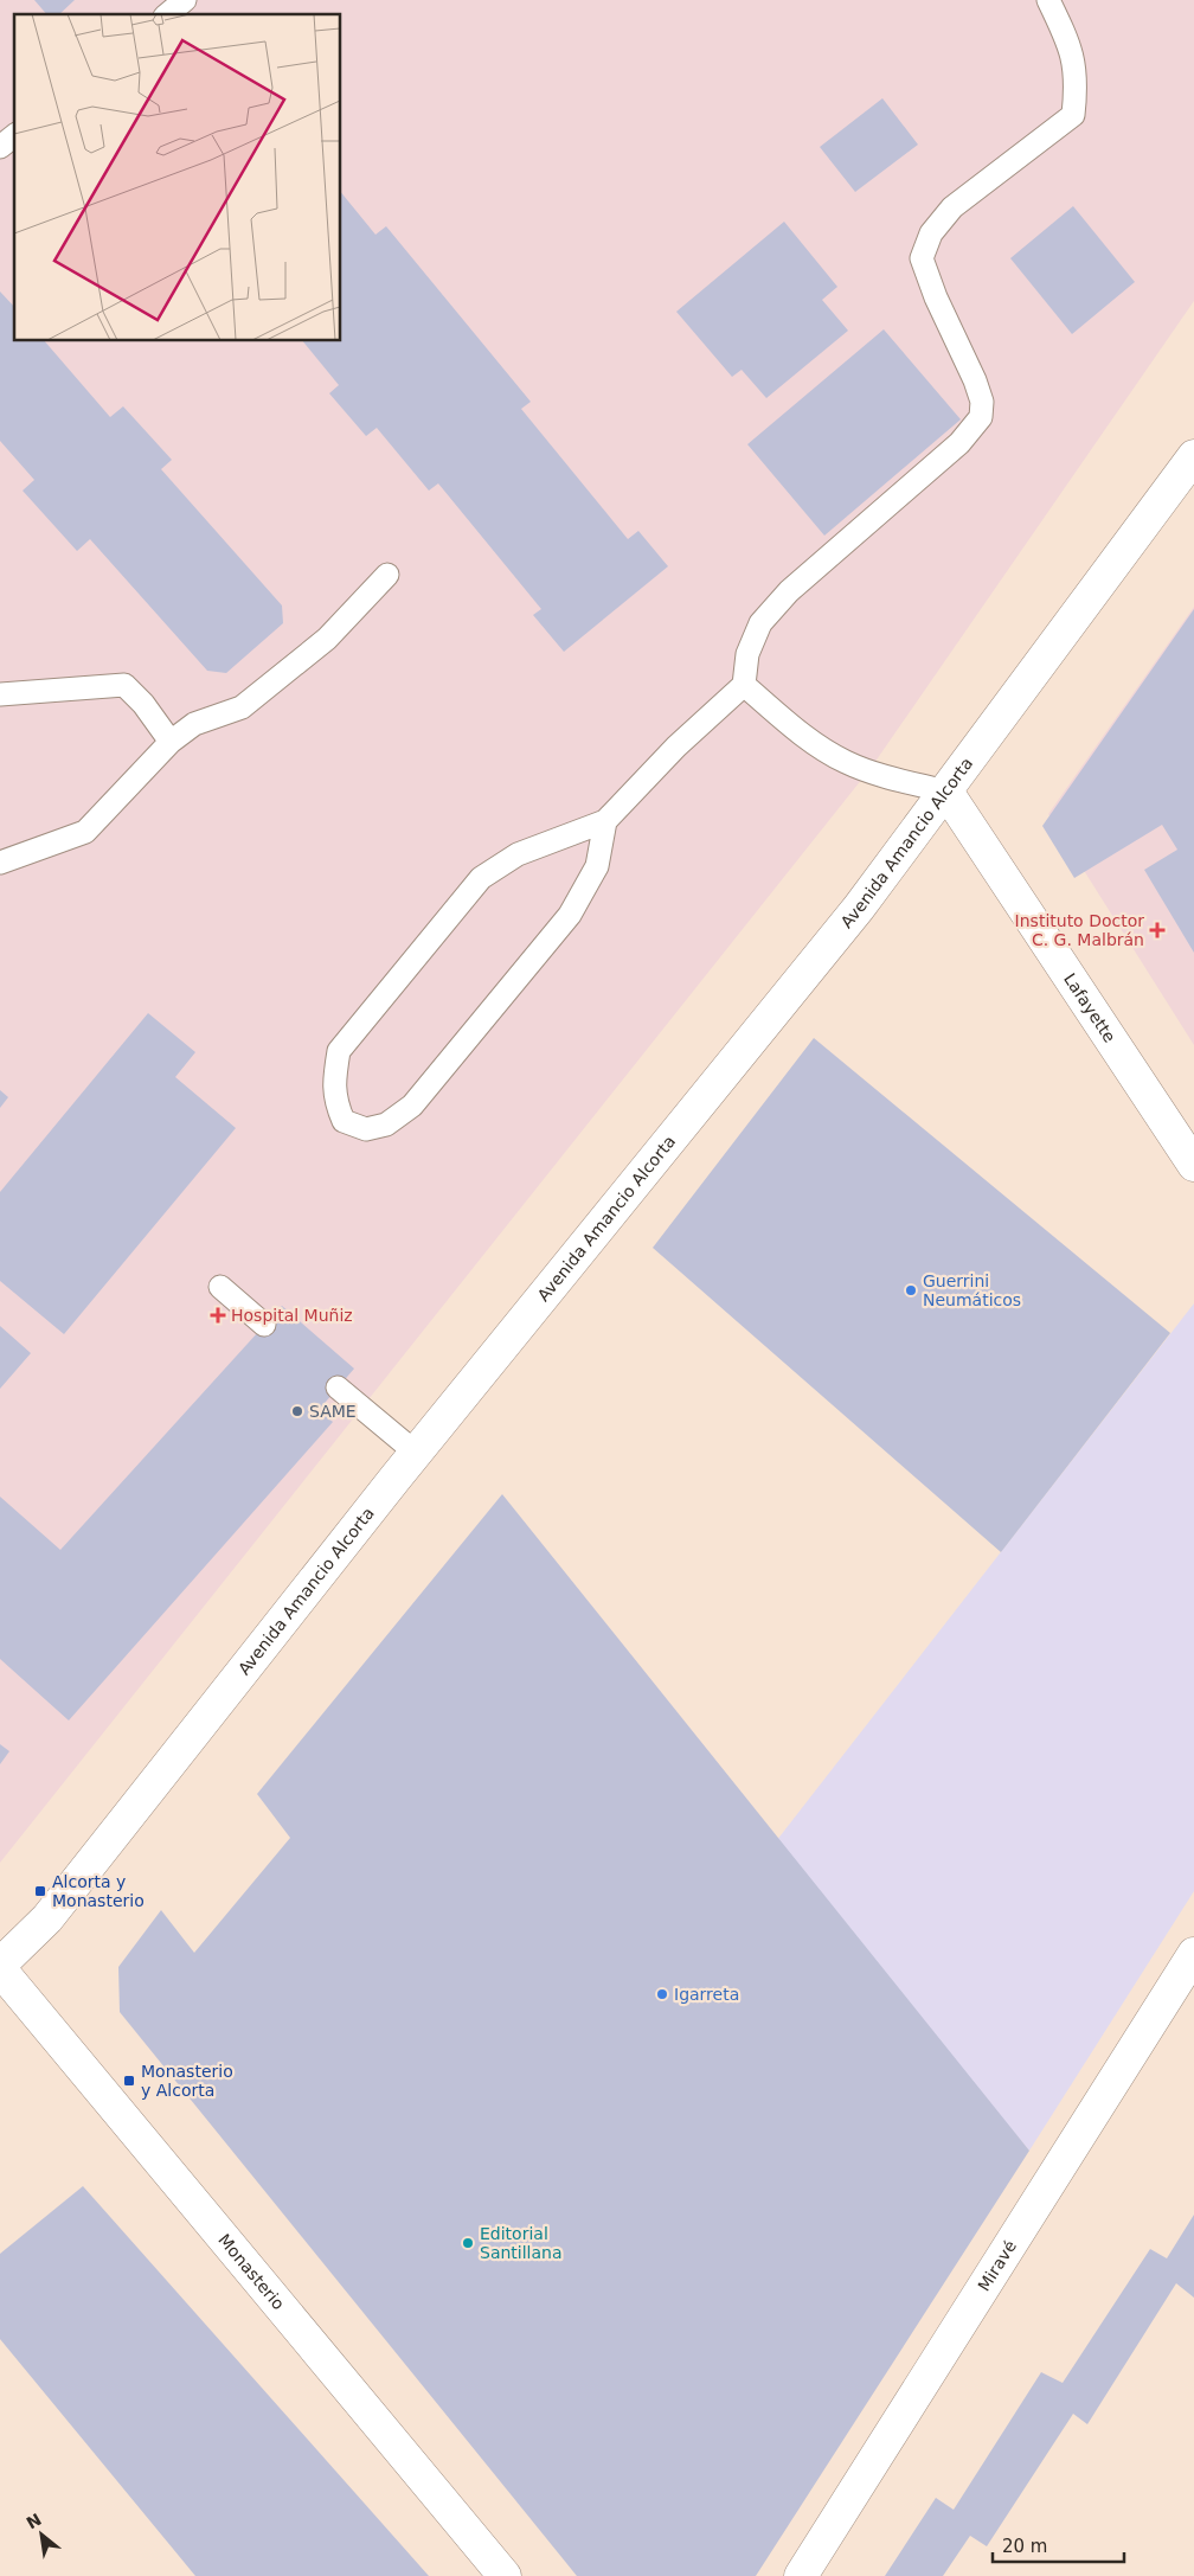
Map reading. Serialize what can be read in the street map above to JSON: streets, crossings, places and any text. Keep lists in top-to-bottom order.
{
  "streets": {
    "street": [
      "Avenida Amancio Alcorta",
      "Lafayette",
      "Miravé",
      "Monasterio"
    ]
  },
  "crossings": [
    ["Avenida Amancio Alcorta", "Lafayette"],
    ["Avenida Amancio Alcorta", "Monasterio"]
  ],
  "places": {
    "health": ["Instituto Doctor C. G. Malbrán", "Hospital Muñiz"],
    "other": [
      "Guerrini Neumáticos",
      "SAME",
      "Igarreta",
      "Editorial Santillana"
    ],
    "transit": ["Alcorta y Monasterio", "Monasterio y Alcorta"]
  },
  "scale_bar": "20 m",
  "north": "top left"
}
